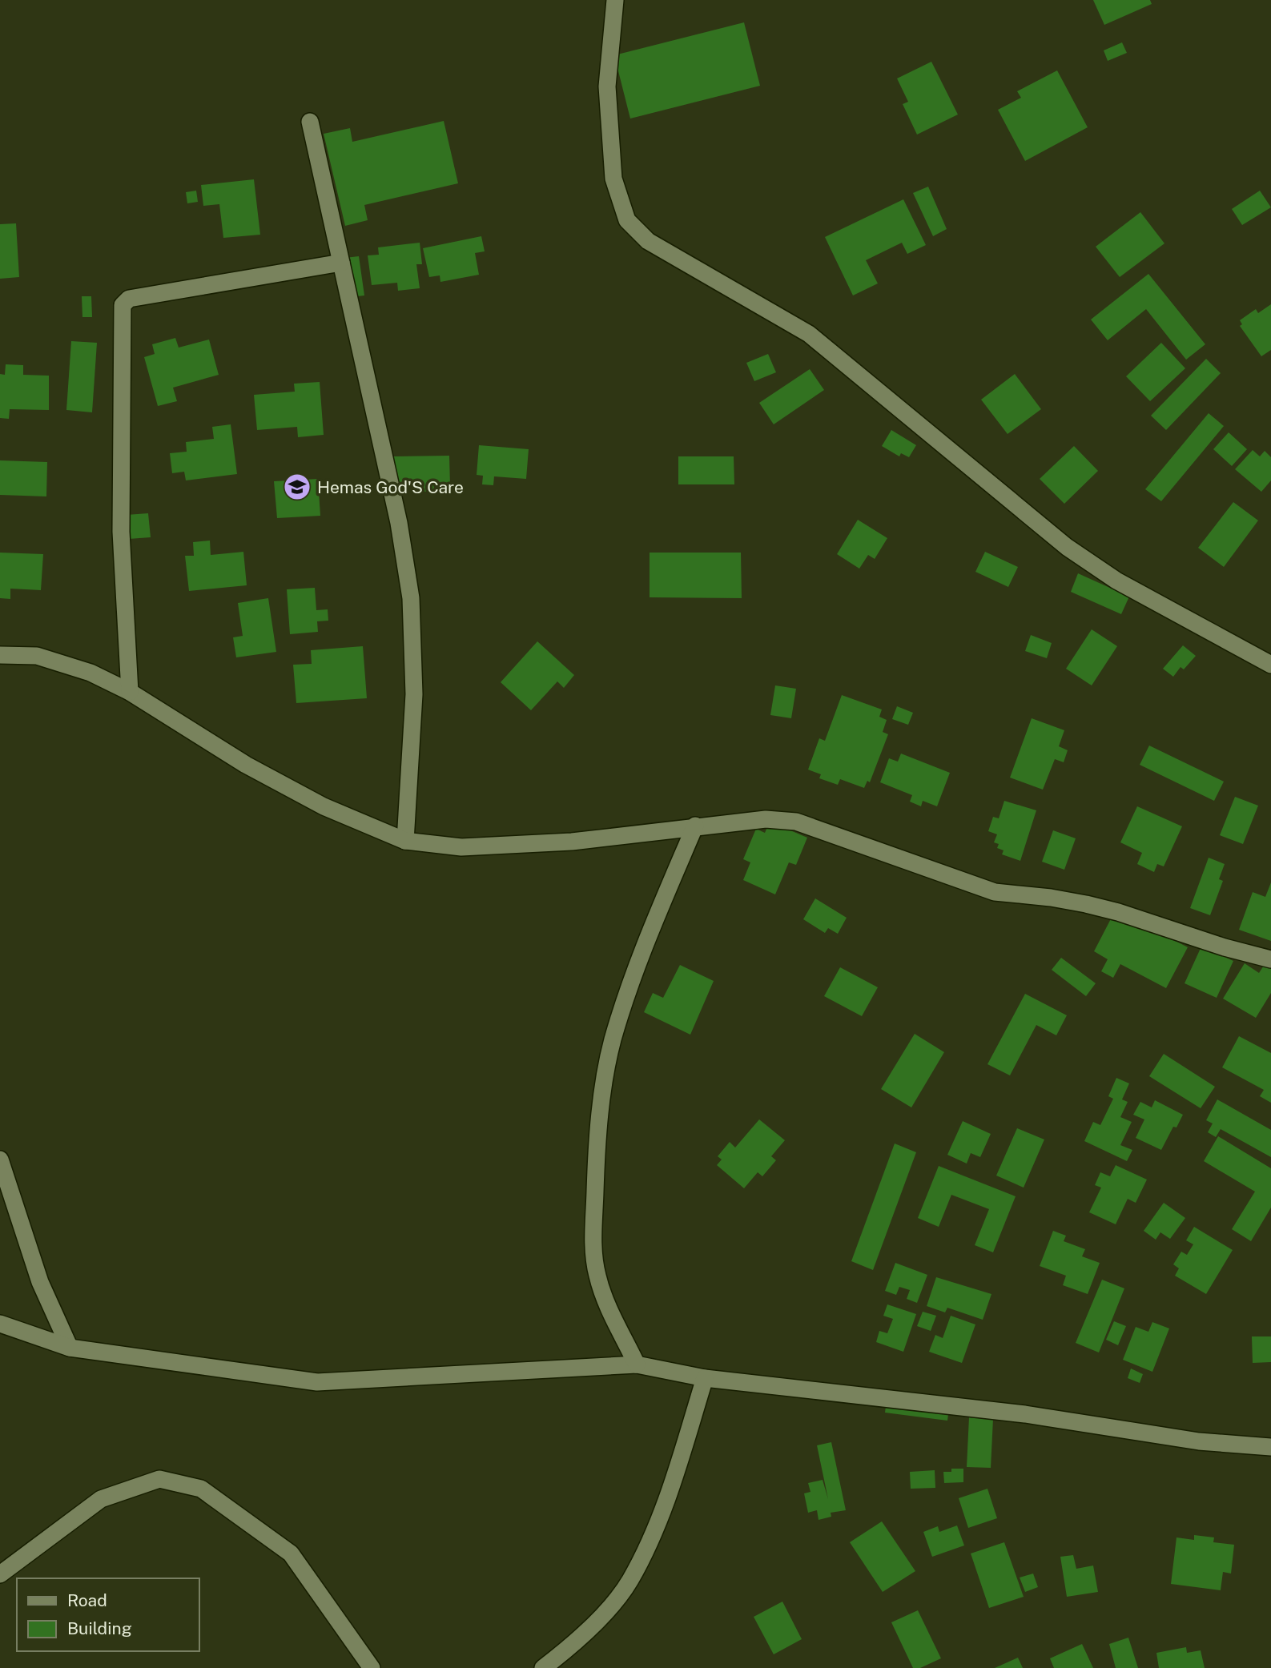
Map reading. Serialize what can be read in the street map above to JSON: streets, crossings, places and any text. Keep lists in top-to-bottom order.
{
  "places": {
    "school or university": ["Hemas God'S Care"]
  },
  "legend": ["Road", "Building"]
}
